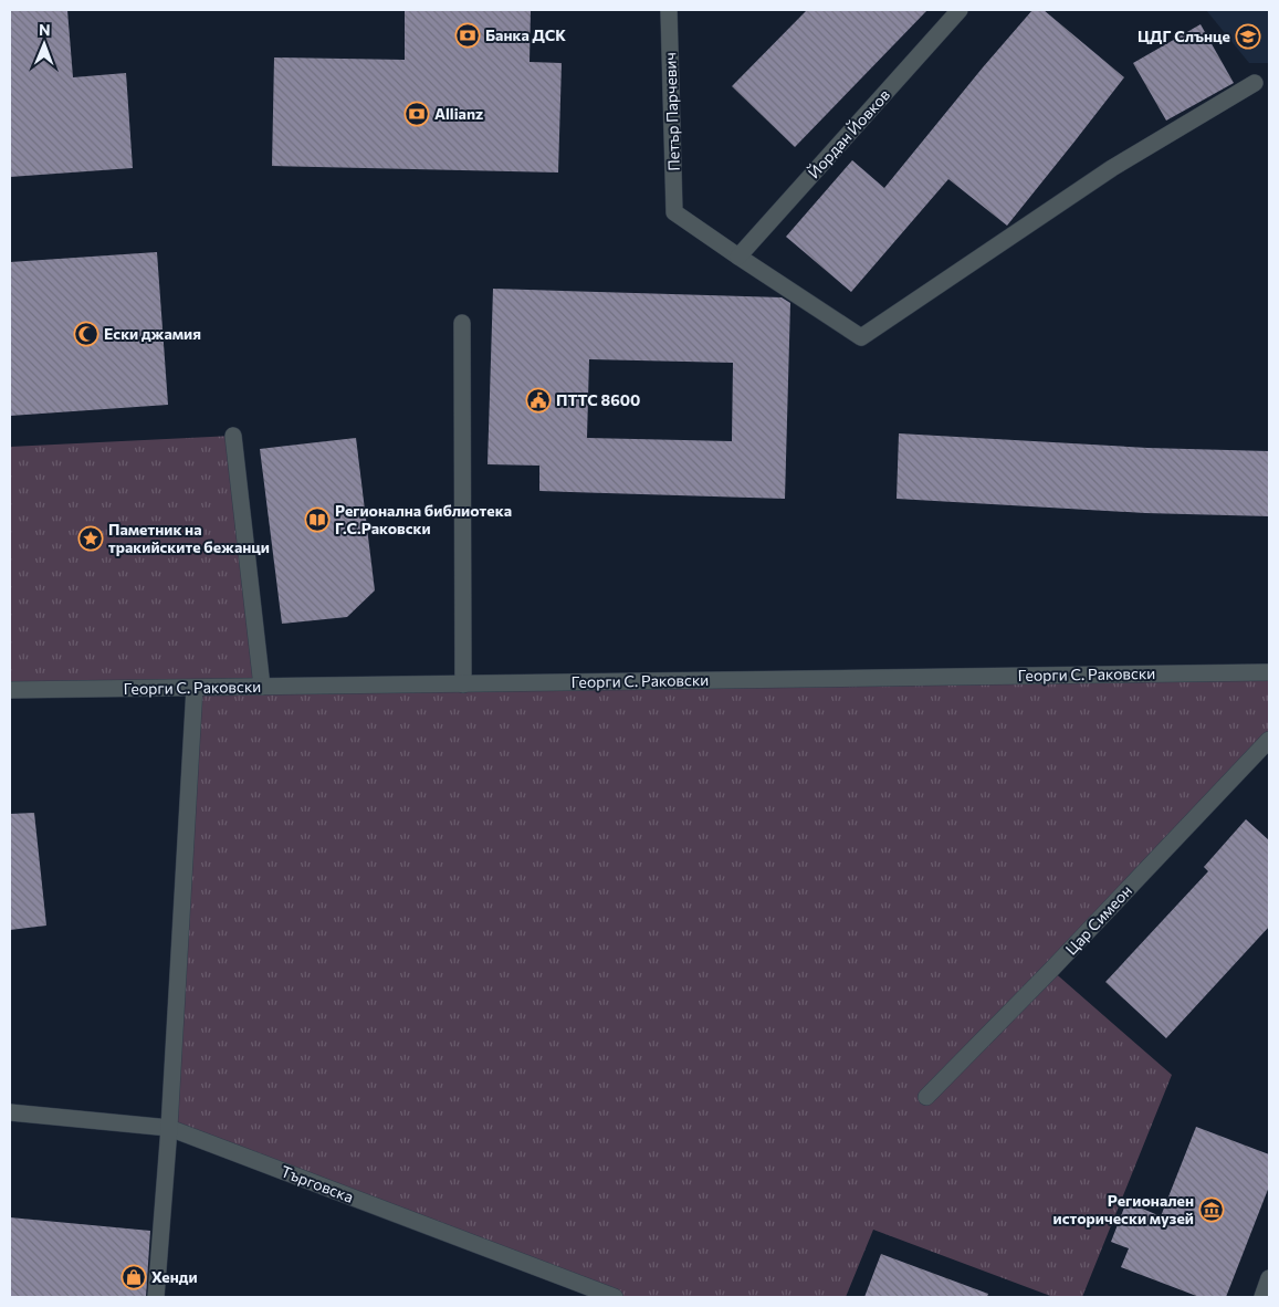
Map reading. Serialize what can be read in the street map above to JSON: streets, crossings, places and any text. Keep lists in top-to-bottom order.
{
  "streets": {
    "street": [
      "Петър Парчевич",
      "Йордан Йовков",
      "Георги С. Раковски",
      "Цар Симеон",
      "Търговска"
    ]
  },
  "crossings": [
    ["Петър Парчевич", "Йордан Йовков"]
  ],
  "places": {
    "bank": ["Банка ДСК", "Allianz"],
    "school or university": ["ЦДГ Слънце"],
    "mosque": ["Ески джамия"],
    "public building": ["ПТТС 8600"],
    "library": ["Регионална библиотека Г.С.Раковски"],
    "place": ["Паметник на тракийските бежанци"],
    "museum": ["Регионален исторически музей"],
    "shop": ["Хенди"]
  },
  "north": "top"
}
